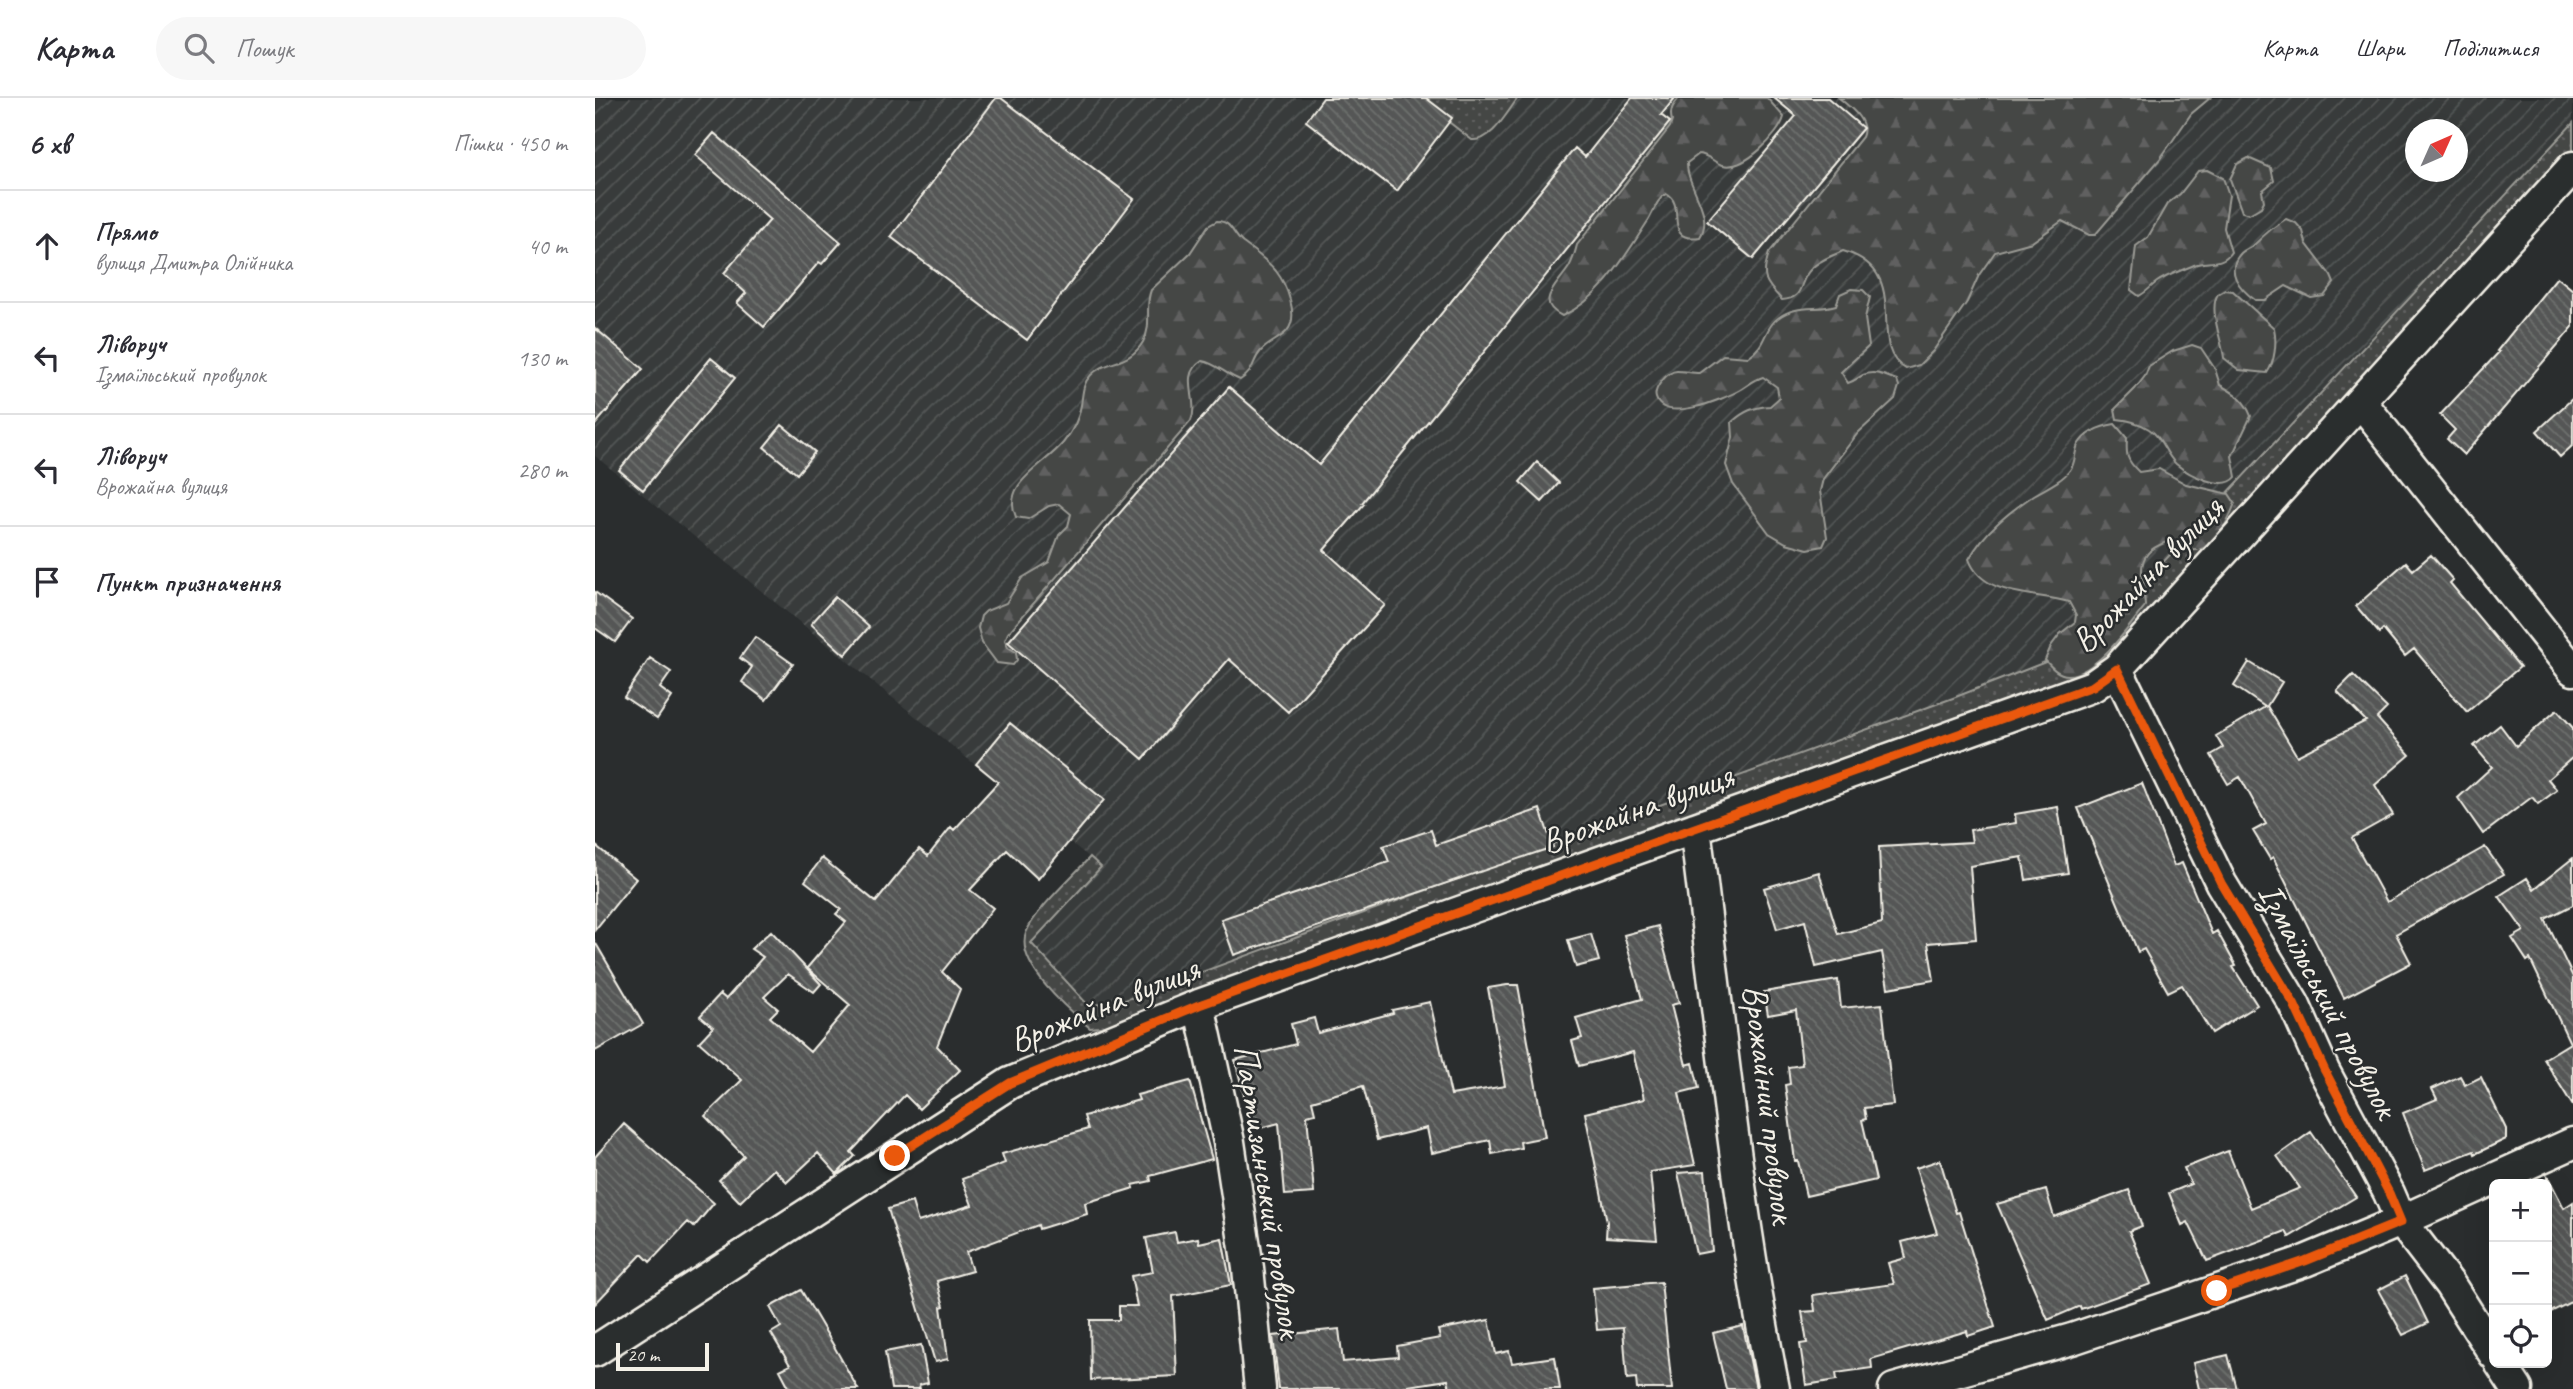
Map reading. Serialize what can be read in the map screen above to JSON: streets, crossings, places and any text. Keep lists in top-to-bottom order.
{
  "streets": {
    "street": [
      "Врожайна вулиця",
      "Ізмаїльський провулок",
      "Врожайний провулок",
      "Партизанський провулок"
    ]
  },
  "crossings": [
    ["Врожайна вулиця", "Ізмаїльський провулок"],
    ["Врожайна вулиця", "Врожайний провулок"],
    ["Врожайна вулиця", "Партизанський провулок"]
  ],
  "scale_bar": "20 m",
  "north": "top right",
  "page": {
    "header": "Карта",
    "search": "Пошук",
    "nav": ["Карта", "Шари", "Поділитися"],
    "heading": ["6 хв", "Пішки · 450 m"],
    "list": [
      ["Прямо", "вулиця Дмитра Олійника", "40 m"],
      ["Ліворуч", "Ізмаїльський провулок", "130 m"],
      ["Ліворуч", "Врожайна вулиця", "280 m"],
      "Пункт призначення"
    ],
    "map_buttons": ["+", "−"],
    "scale": "20 m"
  }
}
